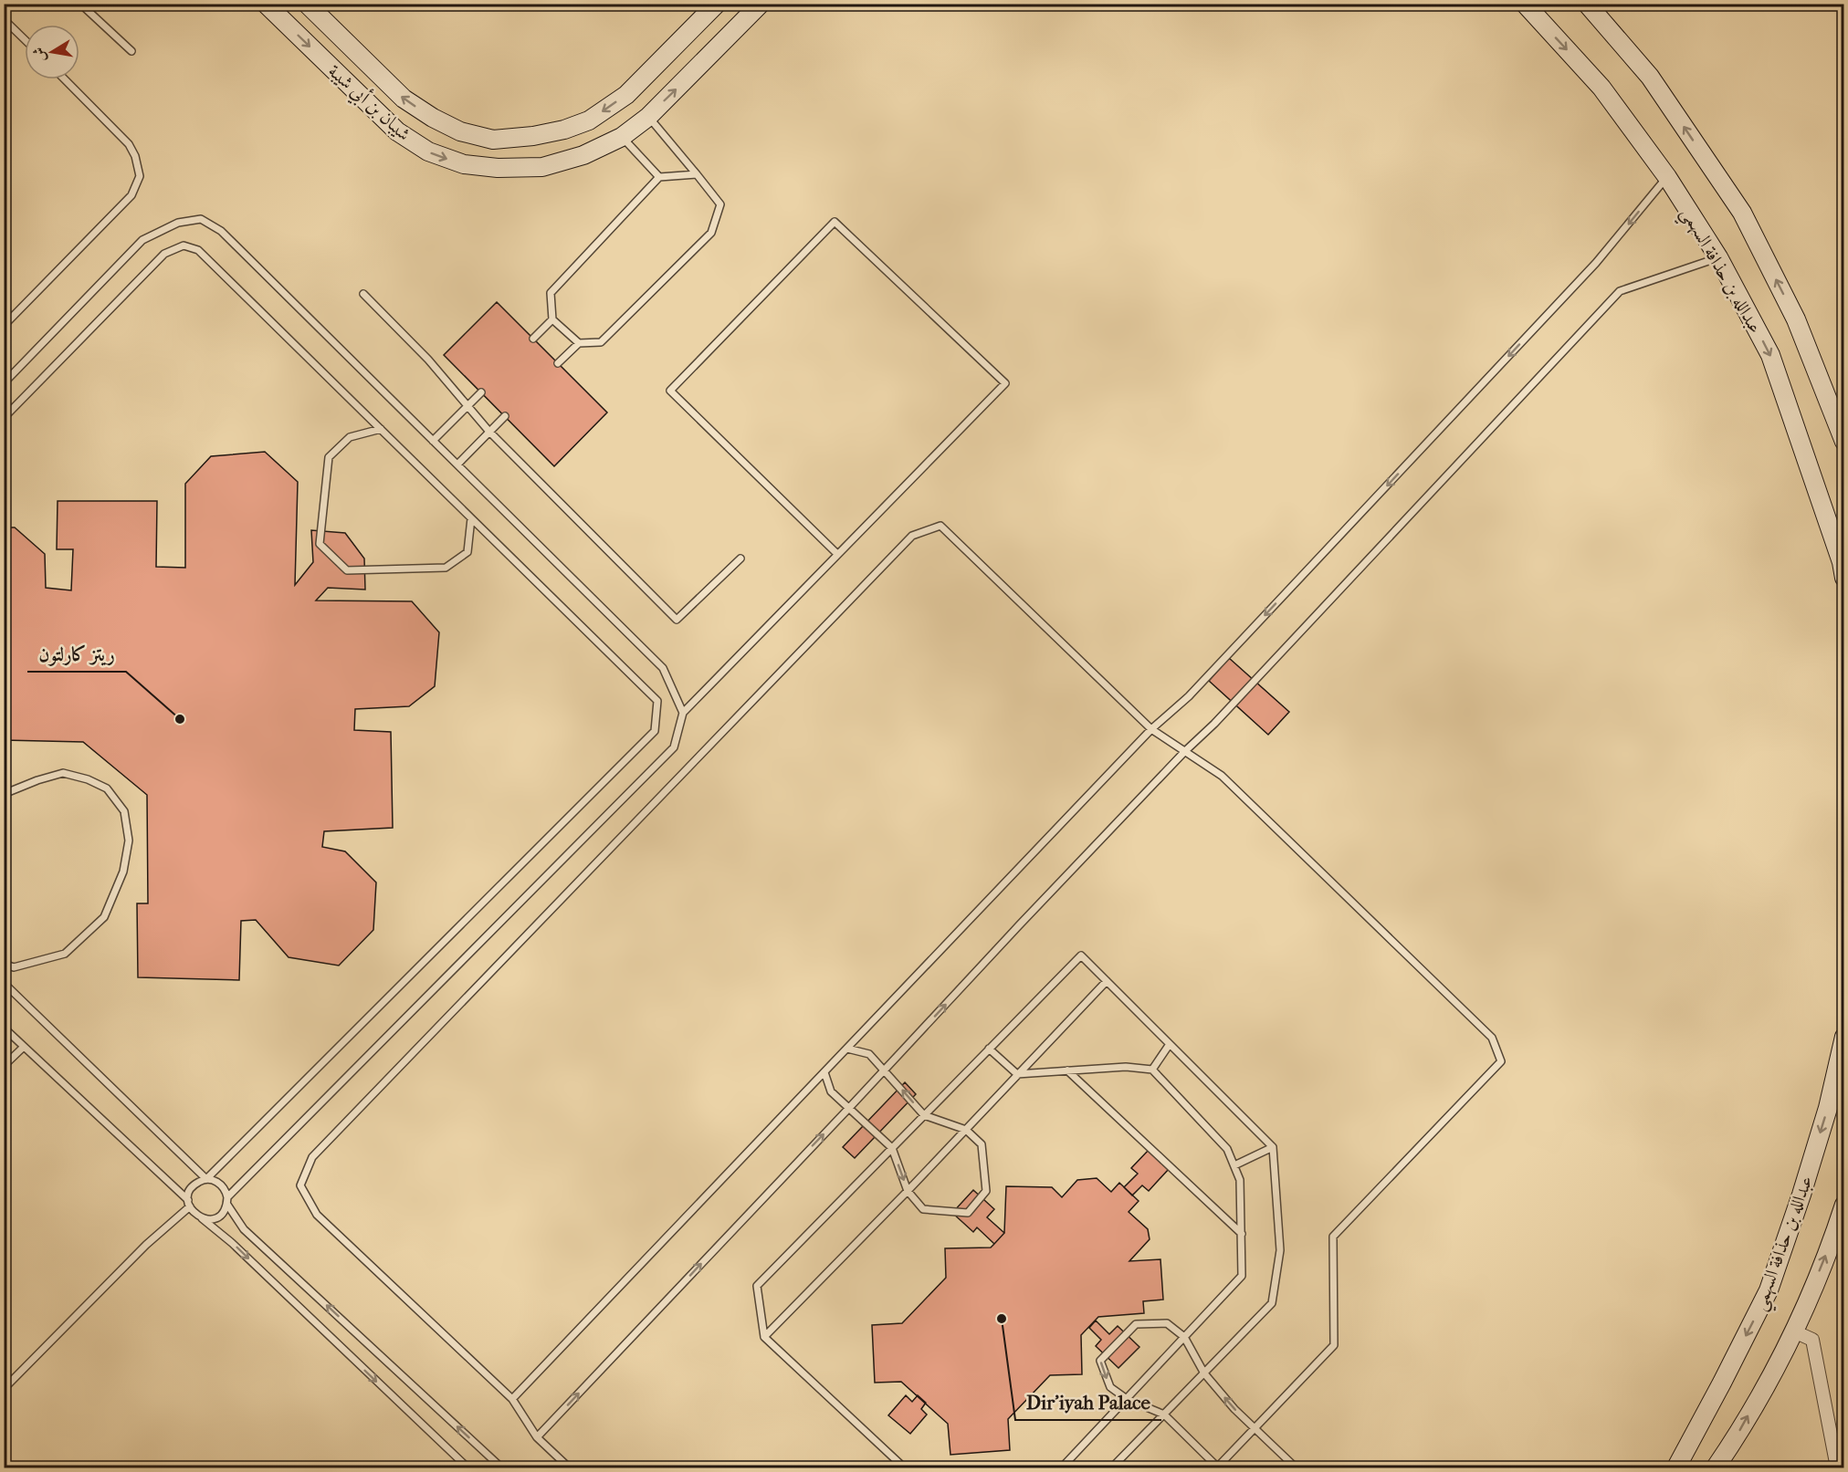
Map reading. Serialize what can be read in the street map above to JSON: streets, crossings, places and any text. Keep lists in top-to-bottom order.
{
  "streets": {
    "street": ["شيبان بن أبي شيبة", "عبدالله بن حذافة السهمي"]
  },
  "places": ["ريتز كارلتون", "Dir'iyah Palace"],
  "north": "left"
}
